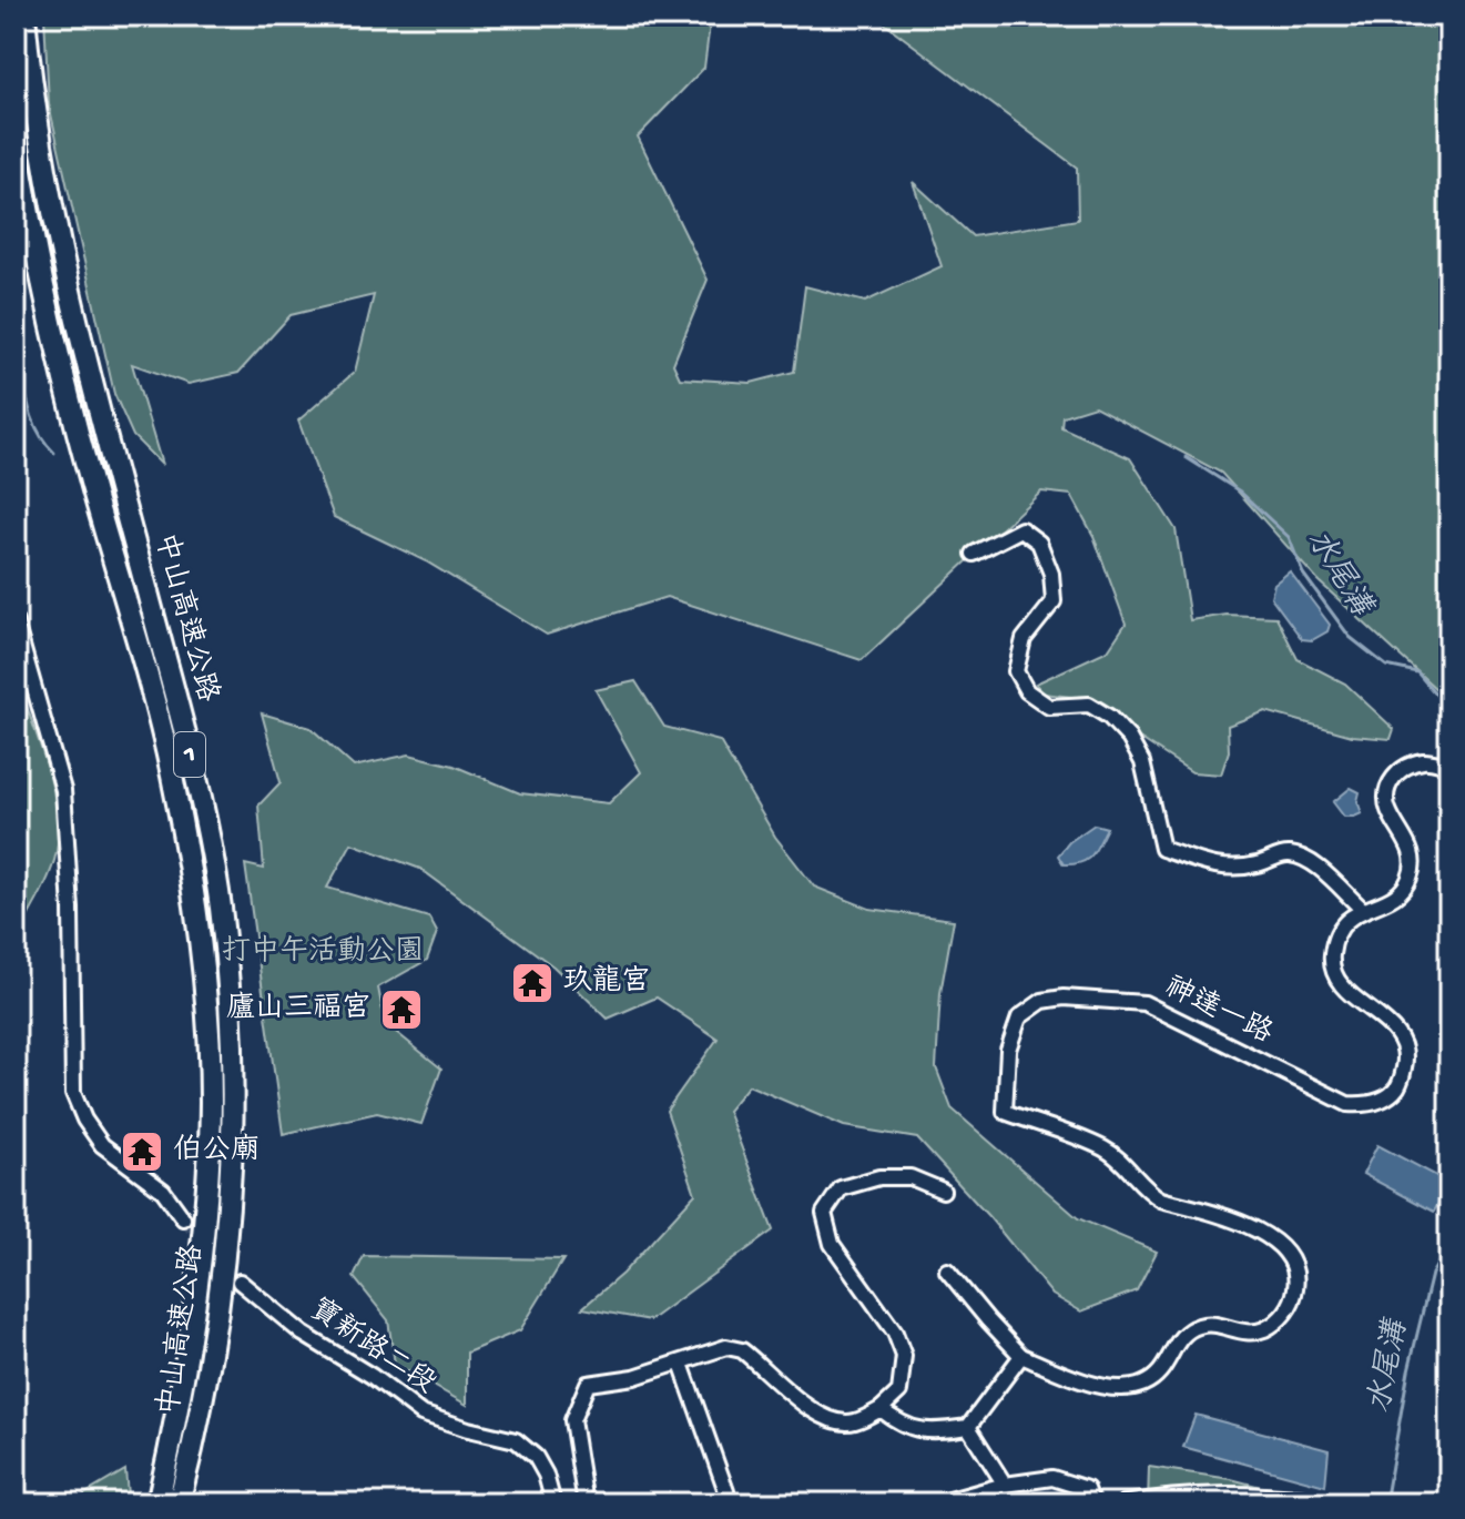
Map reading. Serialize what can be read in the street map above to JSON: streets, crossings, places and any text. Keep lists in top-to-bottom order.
{
  "streets": {
    "highway": ["中山高速公路", "1"],
    "street": ["神達一路", "寶新路二段"]
  },
  "water": ["水尾溝"],
  "parks": ["打中午活動公園"],
  "places": {
    "temple": ["玖龍宮", "廬山三福宫", "伯公廟"]
  }
}
